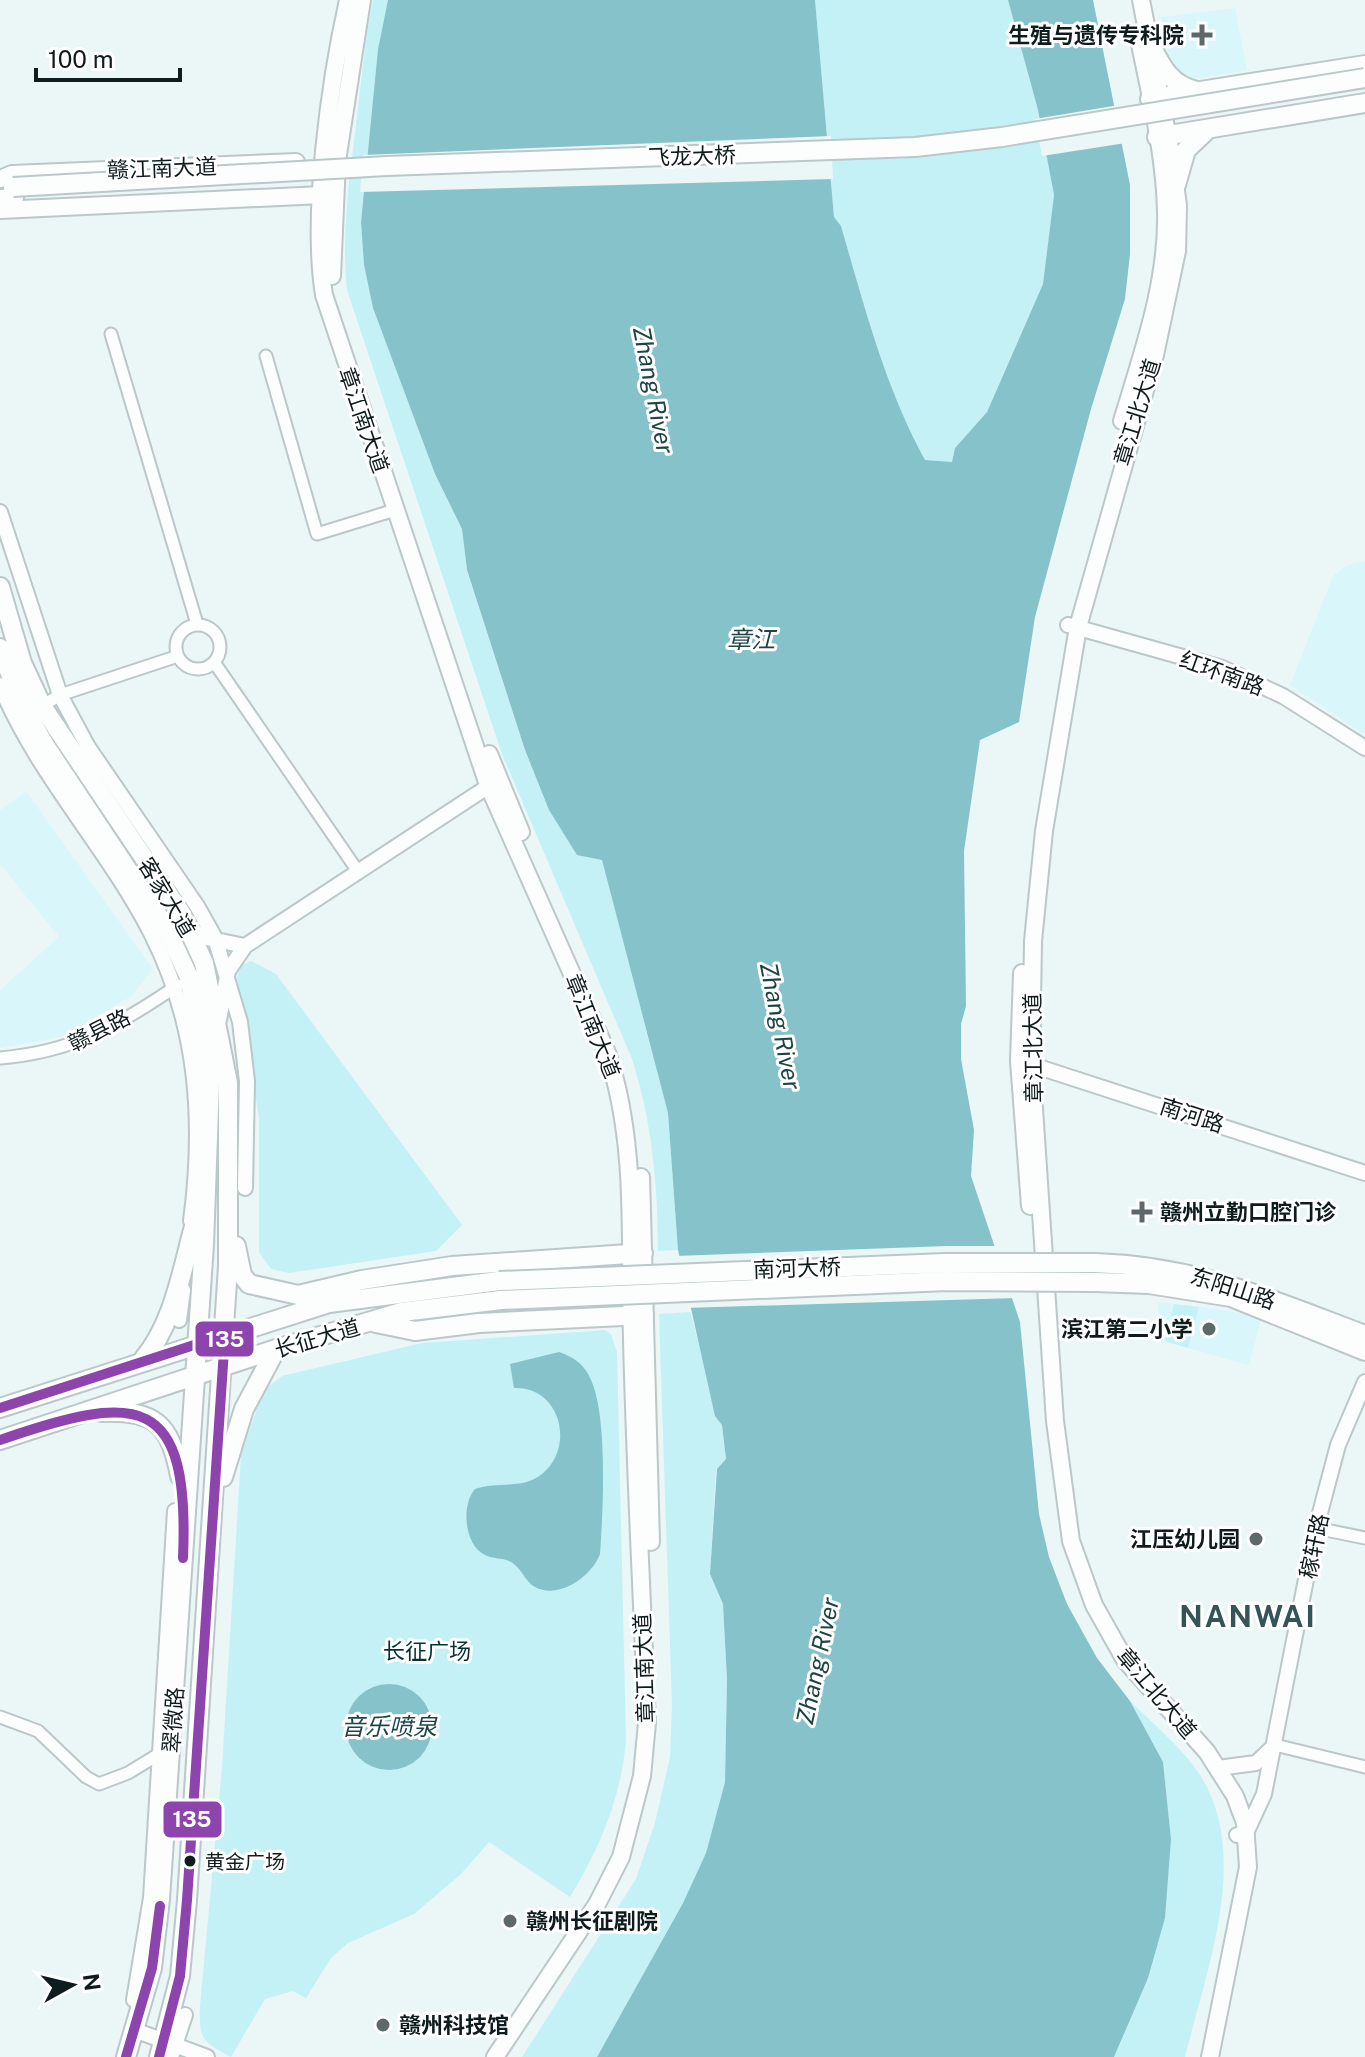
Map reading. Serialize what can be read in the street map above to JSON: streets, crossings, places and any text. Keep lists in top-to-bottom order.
{
  "streets": {
    "main road": [
      "飞龙大桥",
      "赣江南大道",
      "章江北大道",
      "章江南大道",
      "客家大道",
      "南河大桥",
      "东阳山路",
      "长征大道",
      "翠微路"
    ],
    "street": [
      "红环南路",
      "赣县路",
      "南河路",
      "稼轩路"
    ]
  },
  "crossings": [
    ["飞龙大桥", "赣江南大道"],
    ["赣江南大道", "章江南大道"],
    ["章江北大道", "红环南路"],
    ["章江北大道", "南河路"],
    ["章江北大道", "稼轩路"],
    ["客家大道", "赣县路"],
    ["客家大道", "长征大道"],
    ["客家大道", "翠微路"],
    ["南河大桥", "东阳山路"],
    ["南河大桥", "长征大道"],
    ["长征大道", "翠微路"]
  ],
  "districts": ["NANWAI"],
  "water": ["Zhang River", "章江", "音乐喷泉"],
  "parks": ["长征广场"],
  "places": {
    "health": ["生殖与遗传专科院", "赣州立勤口腔门诊"],
    "other": [
      "滨江第二小学",
      "江压幼儿园",
      "黄金广场",
      "赣州长征剧院",
      "赣州科技馆"
    ]
  },
  "lines": ["transit line 135"],
  "scale_bar": "100 m",
  "north": "right"
}
